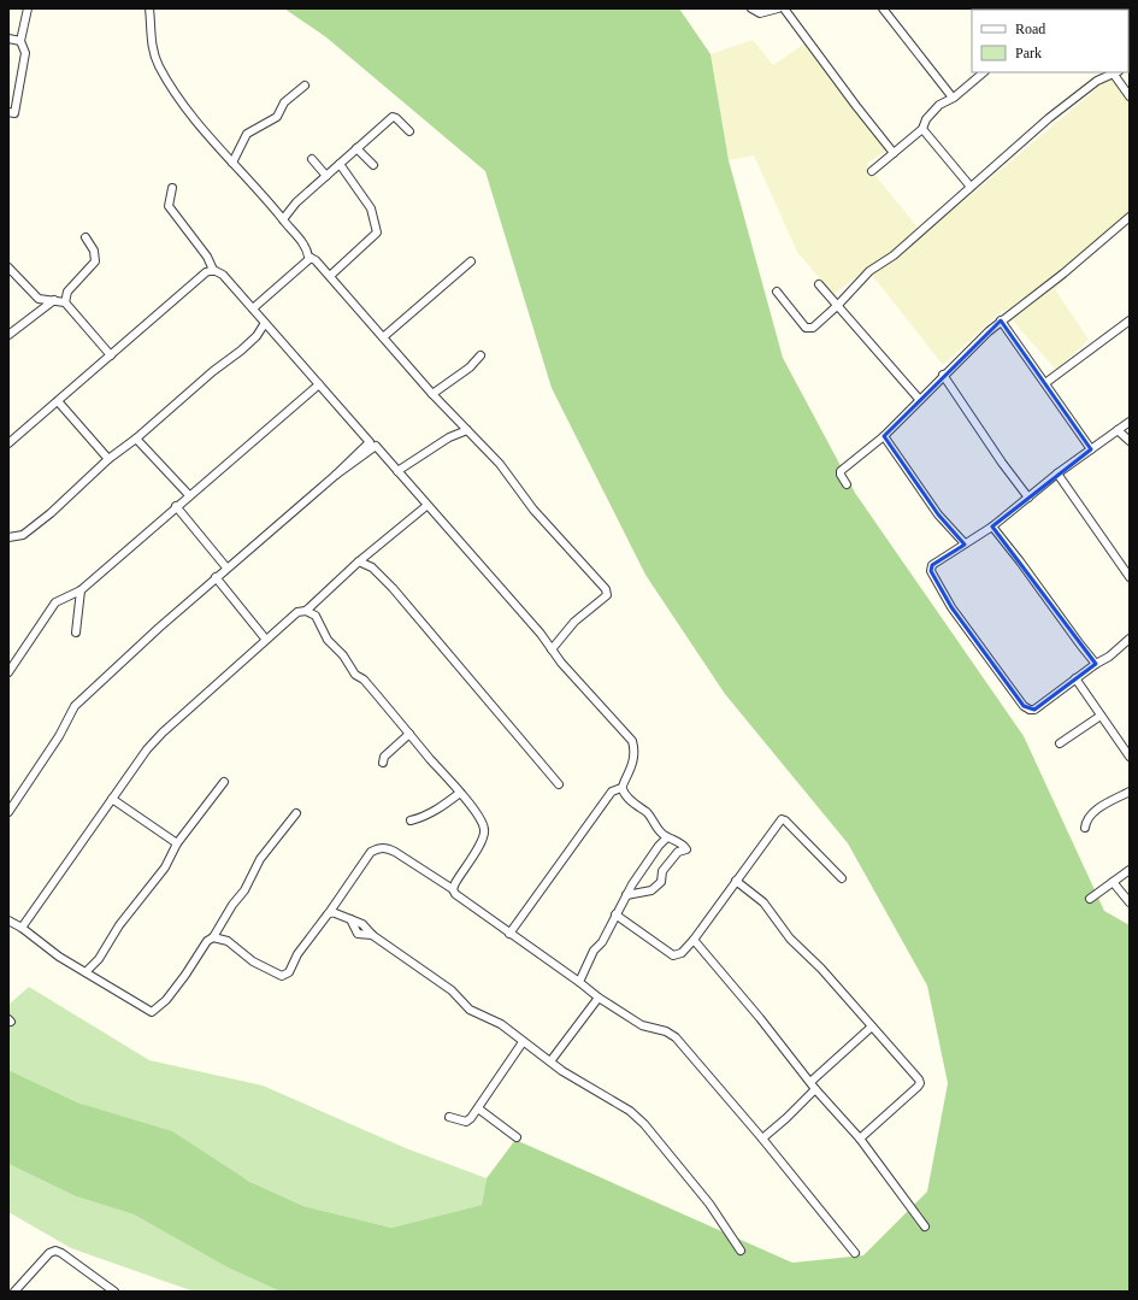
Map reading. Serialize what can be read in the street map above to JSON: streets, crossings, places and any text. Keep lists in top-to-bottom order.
{
  "legend": ["Road", "Park"]
}
